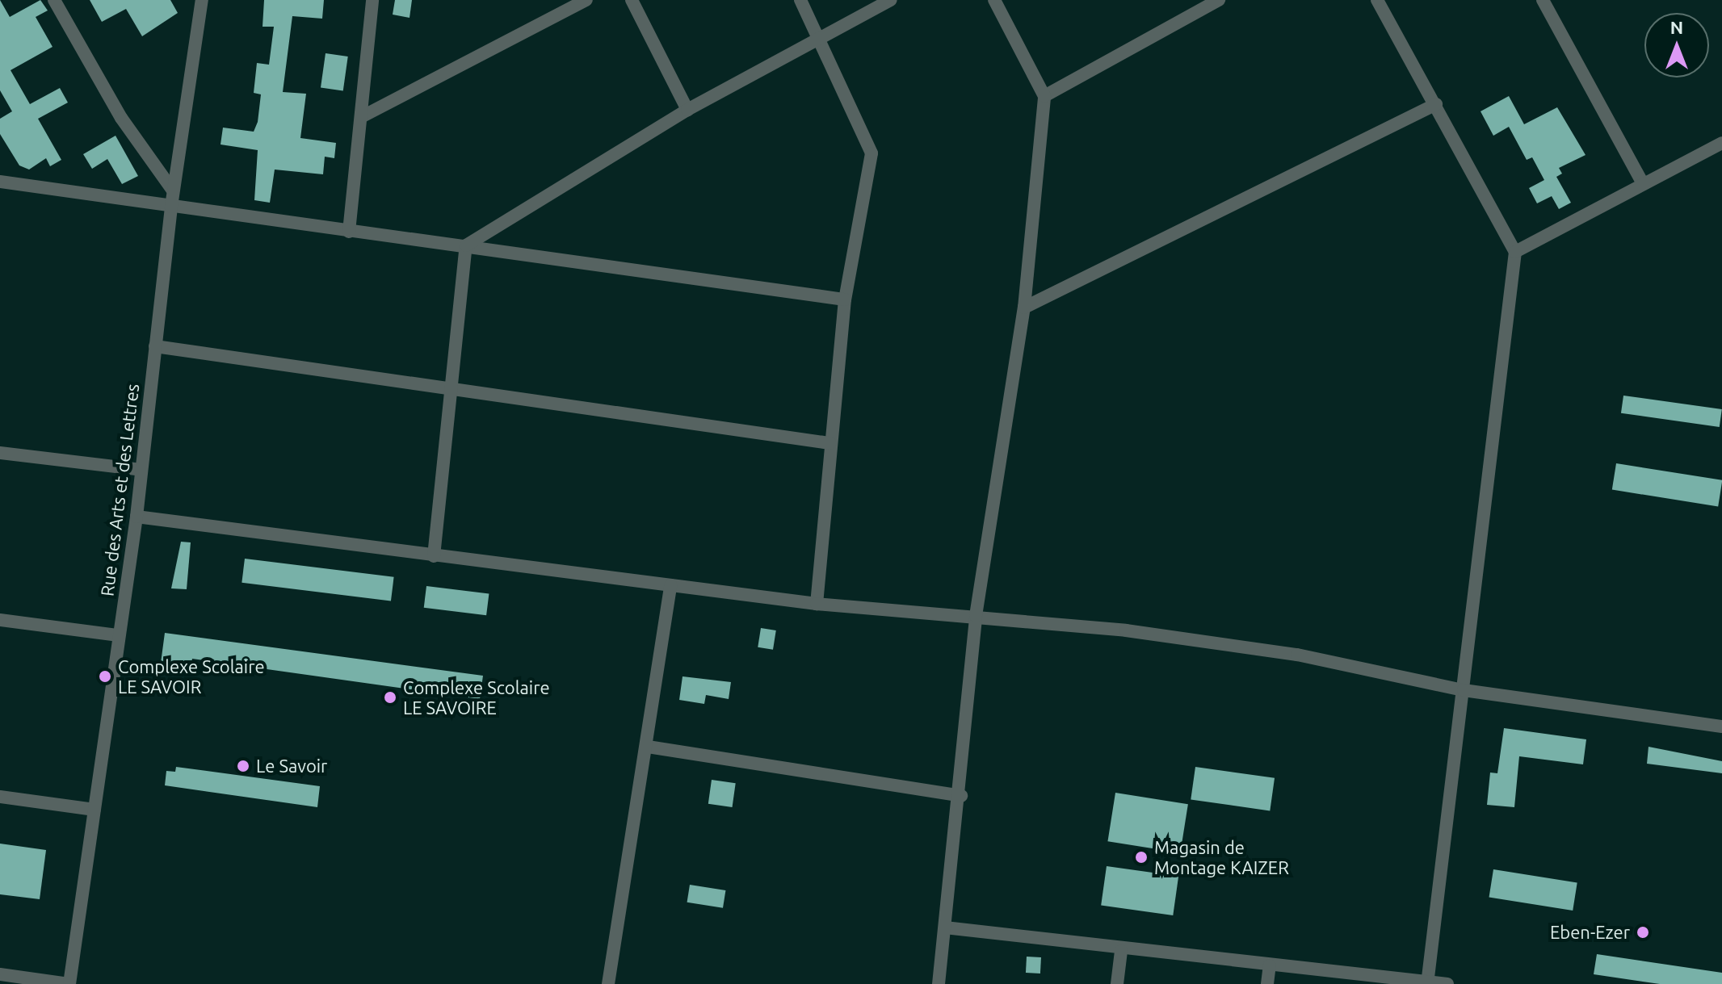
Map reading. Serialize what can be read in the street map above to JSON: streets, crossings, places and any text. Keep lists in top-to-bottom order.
{
  "streets": {
    "street": ["Rue des Arts et des Lettres"]
  },
  "places": [
    "Complexe Scolaire LE SAVOIR",
    "Complexe Scolaire LE SAVOIRE",
    "Le Savoir",
    "Magasin de Montage KAIZER",
    "Eben-Ezer"
  ],
  "north": "top"
}
